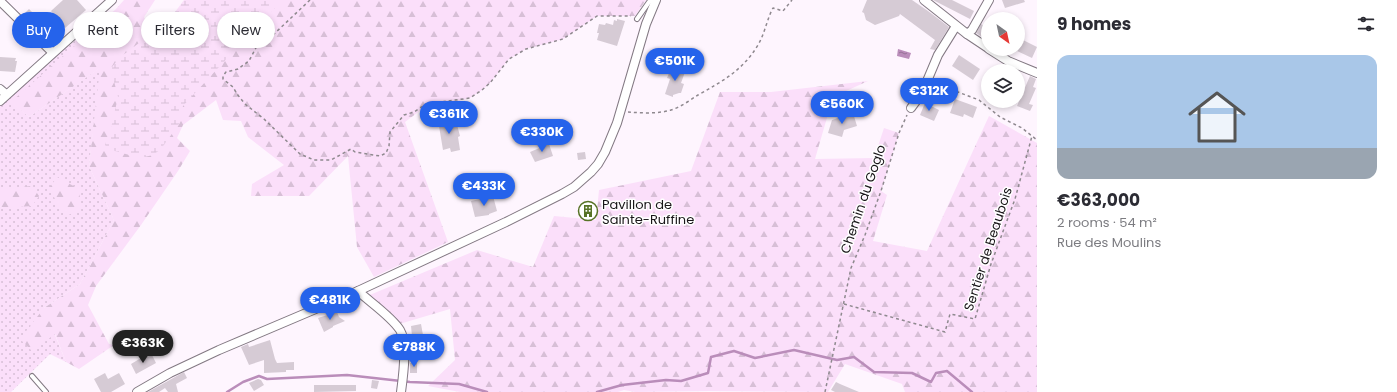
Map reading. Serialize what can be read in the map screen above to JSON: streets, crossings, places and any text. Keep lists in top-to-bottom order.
{
  "streets": {
    "path": ["Chemin du Goglo", "Sentier de Beaubois"]
  },
  "crossings": [
    ["Chemin du Goglo", "Sentier de Beaubois"]
  ],
  "places": {
    "building": ["Pavillon de Sainte-Ruffine"]
  },
  "north": "bottom right",
  "page": {
    "heading": "9 homes",
    "chip": [
      "Buy",
      "Rent",
      "Filters",
      "New"
    ],
    "price": [
      "€501K",
      "€312K",
      "€560K",
      "€361K",
      "€330K",
      "€433K",
      "€481K",
      "€363K",
      "€788K"
    ],
    "list": [
      {
        "name": "€363,000",
        "note": "2 rooms · 54 m² · Rue des Moulins"
      }
    ]
  }
}
